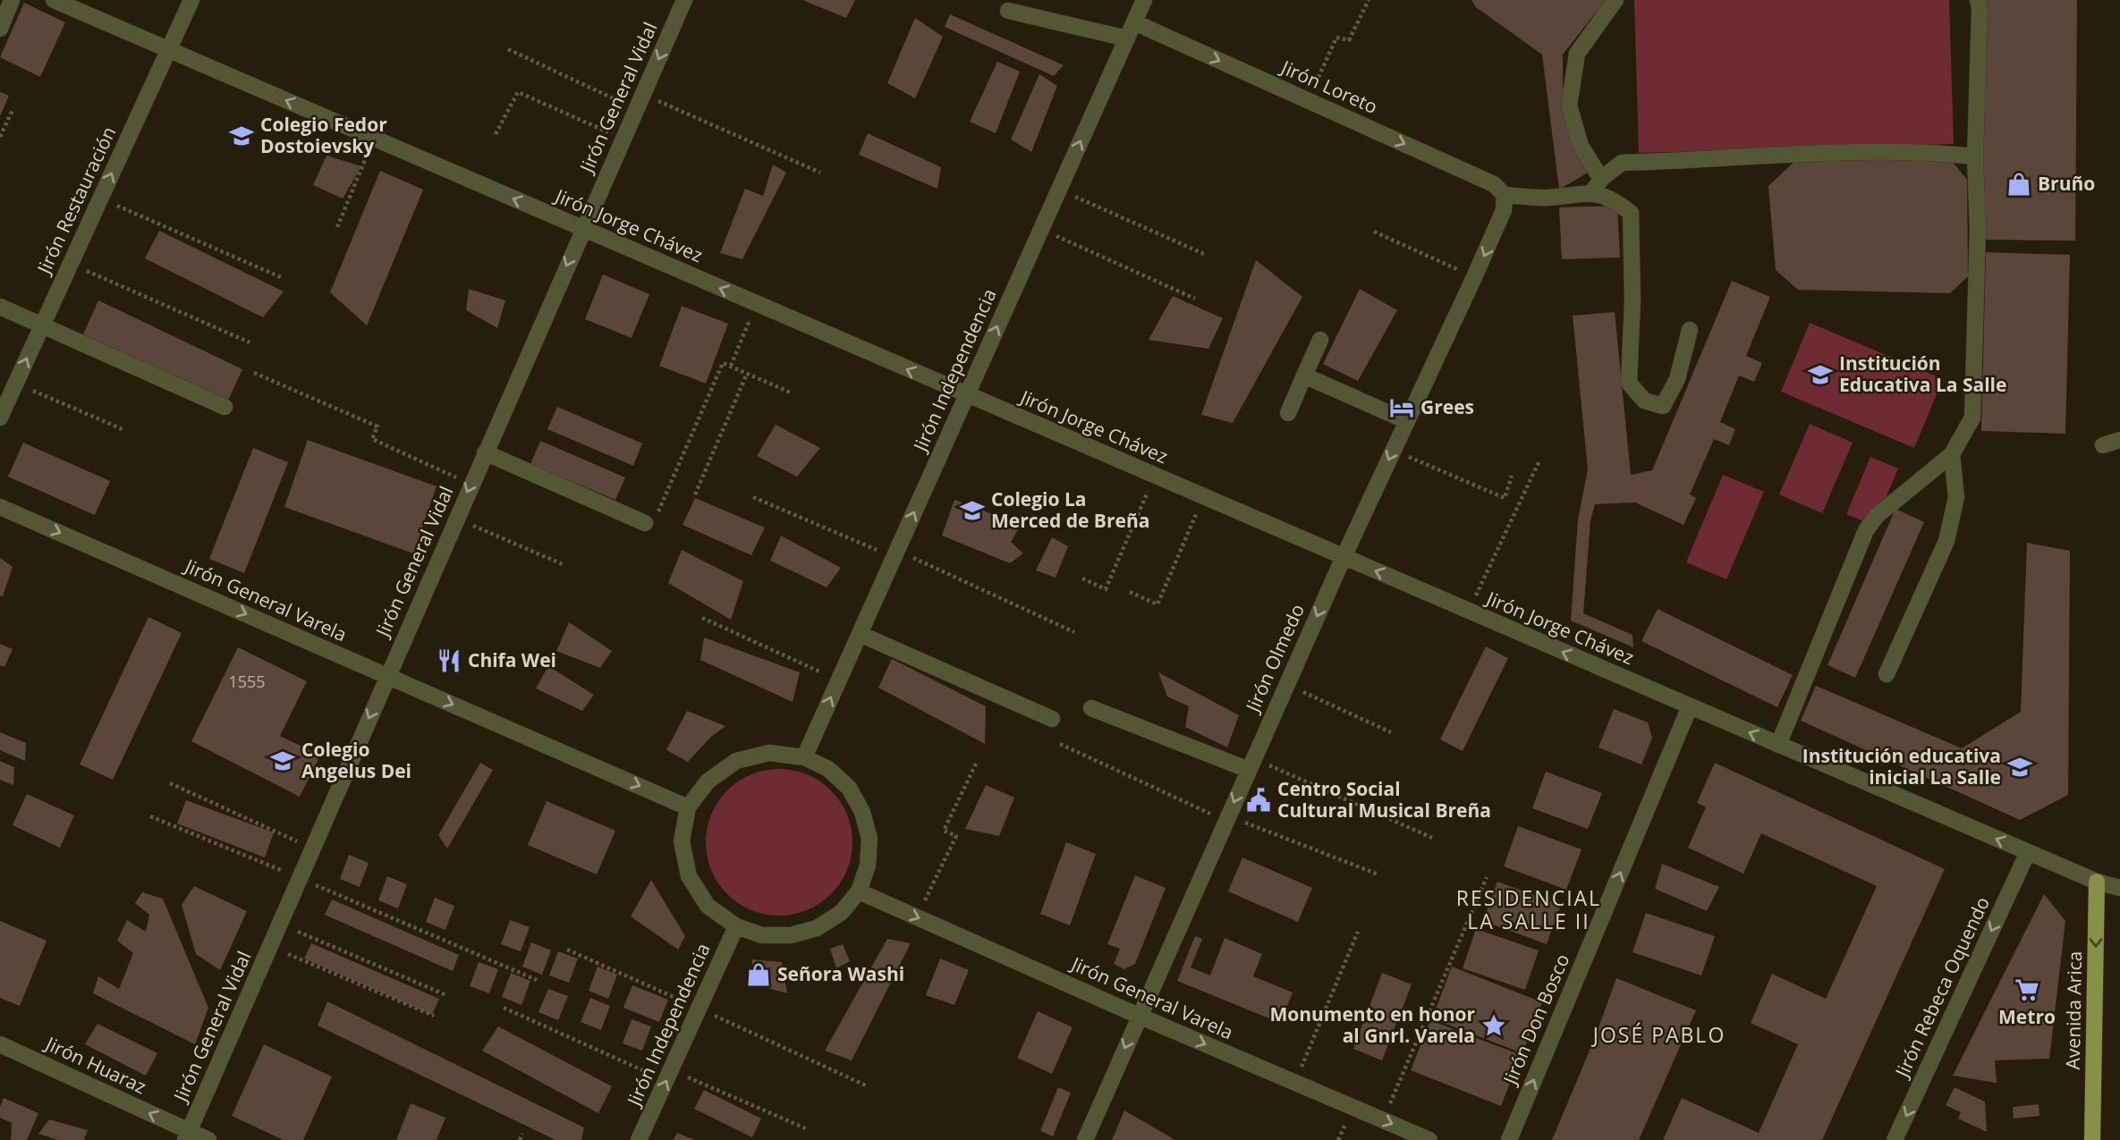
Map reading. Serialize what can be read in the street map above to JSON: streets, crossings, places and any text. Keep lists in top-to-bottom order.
{
  "streets": {
    "main road": ["Avenida Arica"],
    "street": [
      "Jirón Loreto",
      "Jirón General Vidal",
      "Jirón Restauración",
      "Jirón Jorge Chávez",
      "Jirón Independencia",
      "Jirón General Varela",
      "Jirón Olmedo",
      "Jirón Rebeca Oquendo",
      "Jirón Don Bosco",
      "Jirón Huaraz"
    ]
  },
  "crossings": [
    ["Jirón Loreto", "Jirón Independencia"],
    ["Jirón Loreto", "Jirón Olmedo"],
    ["Jirón General Vidal", "Jirón Jorge Chávez"],
    ["Jirón General Vidal", "Jirón General Varela"],
    ["Jirón General Vidal", "Jirón Huaraz"],
    ["Jirón Restauración", "Jirón Jorge Chávez"],
    ["Jirón Jorge Chávez", "Jirón Independencia"],
    ["Jirón Jorge Chávez", "Jirón Olmedo"],
    ["Jirón Jorge Chávez", "Jirón Rebeca Oquendo"],
    ["Jirón Jorge Chávez", "Avenida Arica"],
    ["Jirón Jorge Chávez", "Jirón Don Bosco"],
    ["Jirón Independencia", "Jirón General Varela"],
    ["Jirón General Varela", "Jirón Olmedo"]
  ],
  "one_way": [
    "Jirón Loreto",
    "Jirón General Vidal",
    "Jirón Restauración",
    "Jirón Jorge Chávez",
    "Jirón Independencia",
    "Jirón General Varela",
    "Jirón Olmedo",
    "Jirón Rebeca Oquendo",
    "Avenida Arica",
    "Jirón Don Bosco",
    "Jirón Huaraz"
  ],
  "districts": ["RESIDENCIAL LA SALLE II", "JOSÉ PABLO"],
  "places": {
    "school or university": [
      "Colegio Fedor Dostoievsky",
      "Institución Educativa La Salle",
      "Colegio La Merced de Breña",
      "Colegio Angelus Dei",
      "Institución educativa inicial La Salle"
    ],
    "shop": ["Bruño", "Señora Washi"],
    "hotel": ["Grees"],
    "restaurant": ["Chifa Wei"],
    "public building": ["Centro Social Cultural Musical Breña"],
    "supermarket": ["Metro"],
    "place": ["Monumento en honor al Gnrl. Varela"]
  },
  "house_numbers": ["1555"]
}
